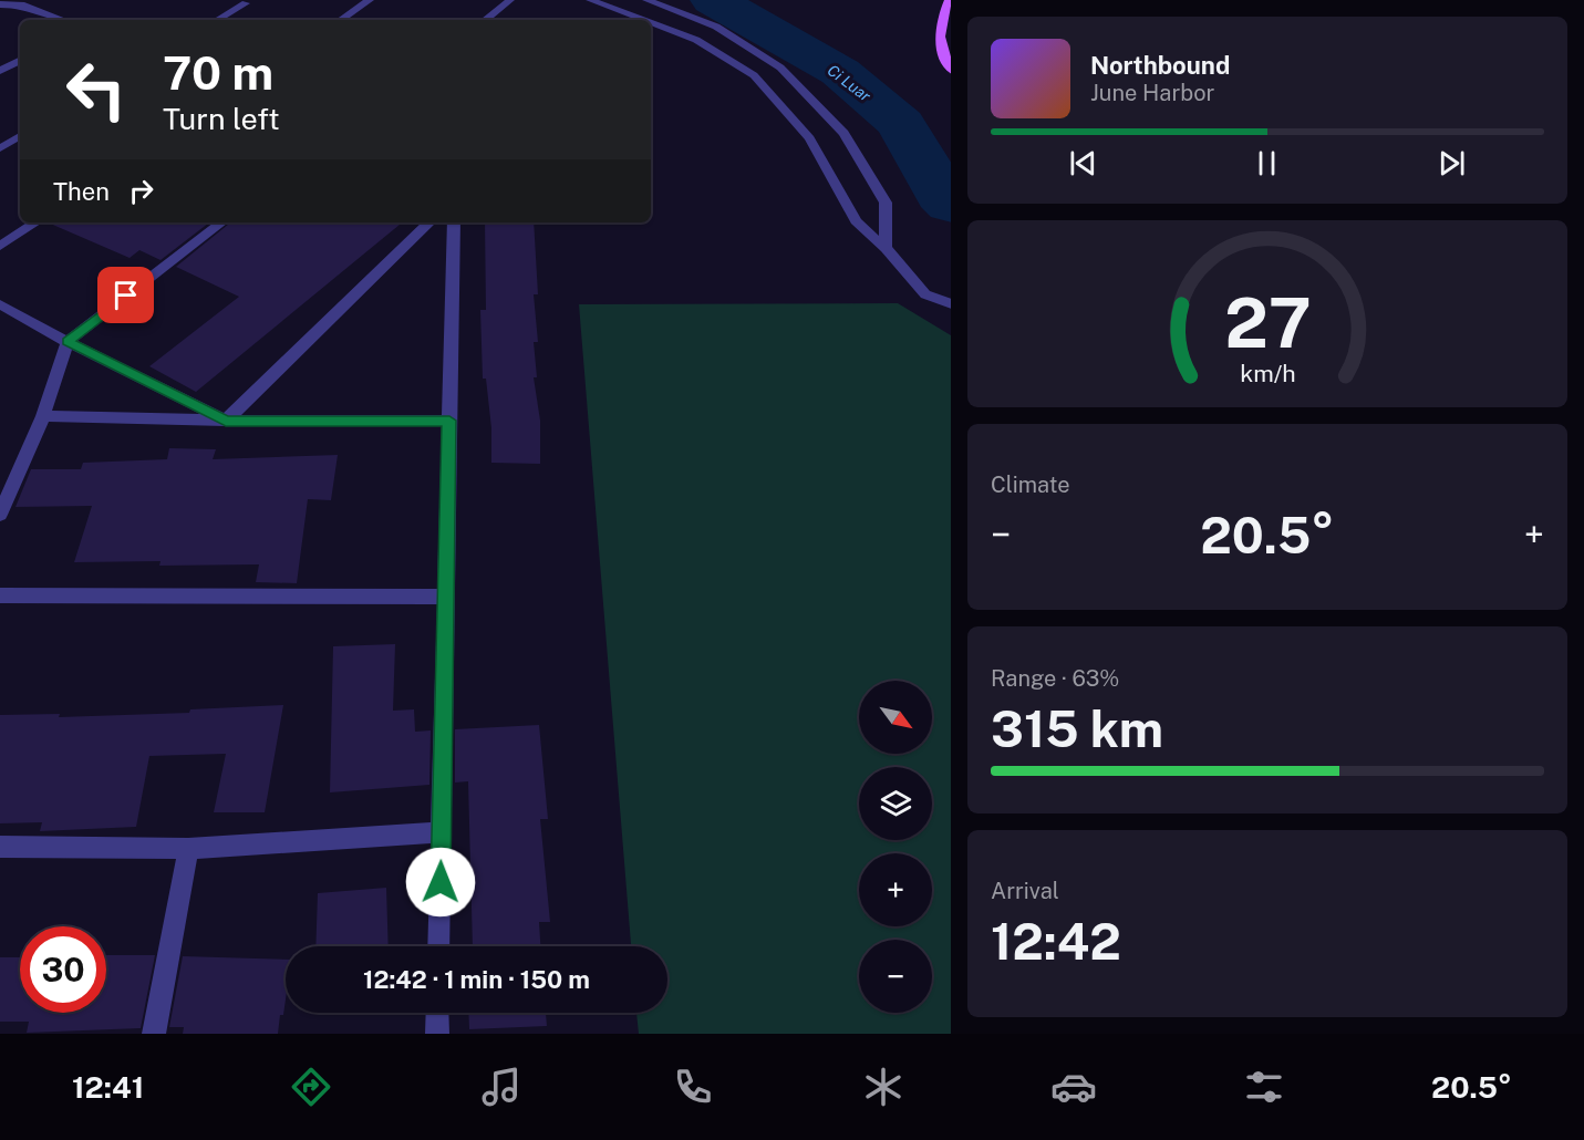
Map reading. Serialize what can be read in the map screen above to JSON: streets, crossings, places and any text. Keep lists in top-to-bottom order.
{
  "water": ["Ci Luar"],
  "north": "bottom right",
  "page": {
    "turn": ["70 m", "Turn left"],
    "song": ["Northbound", "June Harbor"],
    "then": "Then",
    "tile": [
      "Climate",
      ["Range · 63%", "315 km"],
      ["Arrival", "12:42"]
    ],
    "heat": ["−", "20.5°", "+"],
    "map_buttons": ["+", "−"],
    "limit": "30",
    "trip": "12:42 · 1 min · 150 m",
    "tabs": ["12:41", "20.5°"],
    "gauge": ["27", "km/h"]
  }
}
